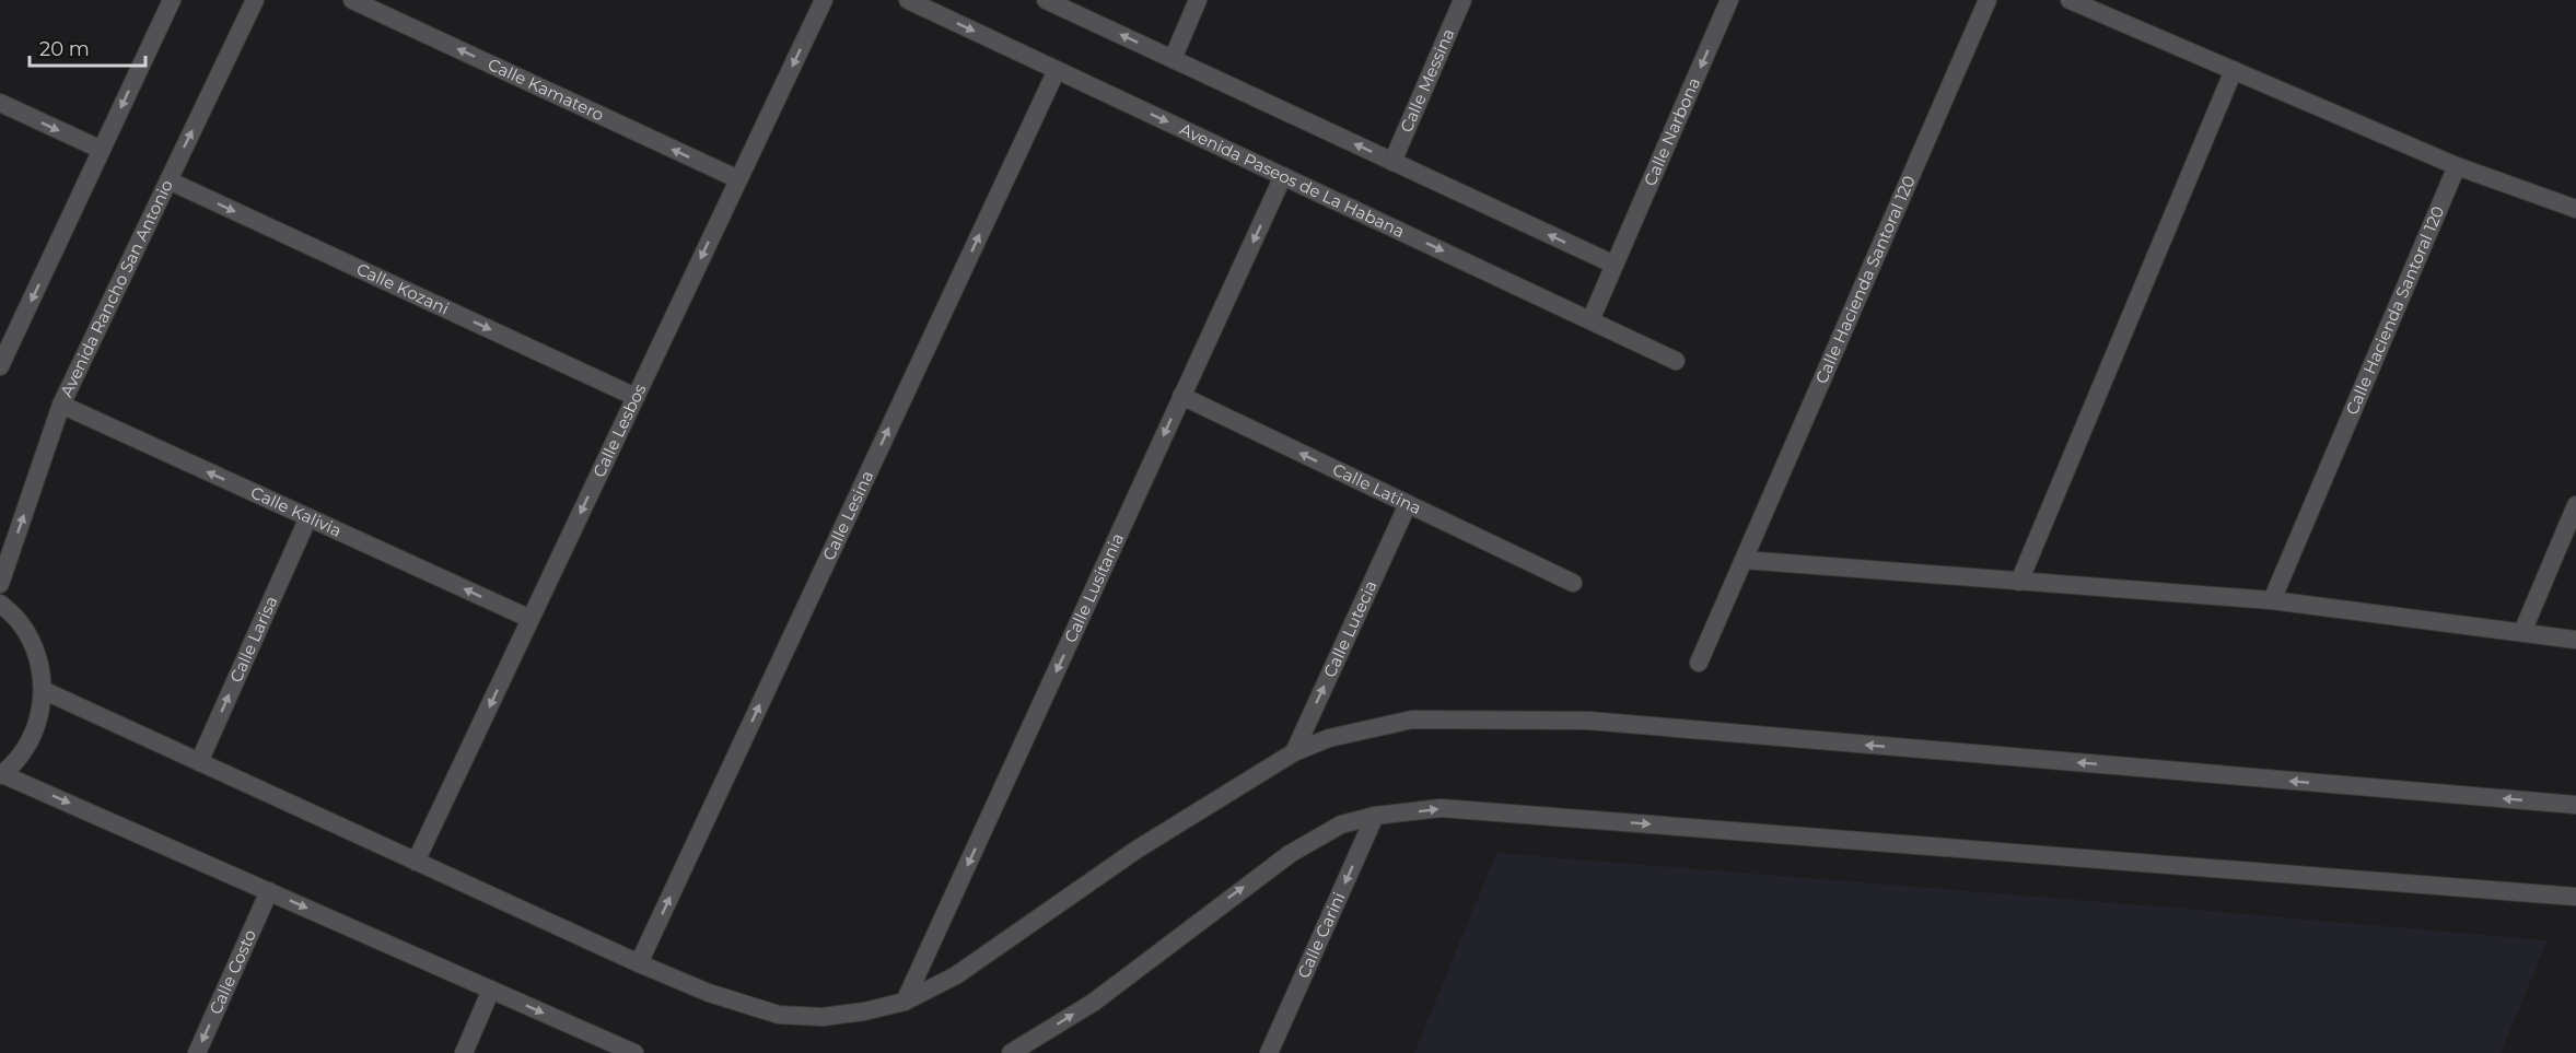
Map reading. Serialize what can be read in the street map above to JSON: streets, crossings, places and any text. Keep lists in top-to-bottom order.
{
  "streets": {
    "street": [
      "Calle Messina",
      "Calle Kamatero",
      "Calle Narbona",
      "Avenida Paseos de La Habana",
      "Calle Hacienda Santoral 120",
      "Avenida Rancho San Antonio",
      "Calle Kozani",
      "Calle Lesbos",
      "Calle Latina",
      "Calle Kalivia",
      "Calle Lesina",
      "Calle Lusitania",
      "Calle Lutecia",
      "Calle Larisa",
      "Calle Carini",
      "Calle Costo"
    ]
  },
  "crossings": [
    ["Calle Kamatero", "Calle Lesbos"],
    ["Calle Narbona", "Avenida Paseos de La Habana"],
    ["Avenida Paseos de La Habana", "Calle Lesina"],
    ["Avenida Paseos de La Habana", "Calle Lusitania"],
    ["Avenida Rancho San Antonio", "Calle Kozani"],
    ["Avenida Rancho San Antonio", "Calle Kalivia"],
    ["Calle Kozani", "Calle Lesbos"],
    ["Calle Lesbos", "Calle Kalivia"],
    ["Calle Latina", "Calle Lusitania"],
    ["Calle Latina", "Calle Lutecia"],
    ["Calle Kalivia", "Calle Larisa"]
  ],
  "one_way": [
    "Calle Kamatero",
    "Calle Narbona",
    "Calle Kozani",
    "Calle Lesbos",
    "Calle Latina",
    "Calle Kalivia",
    "Calle Lesina",
    "Calle Lusitania",
    "Calle Lutecia",
    "Calle Larisa",
    "Calle Carini",
    "Calle Costo"
  ],
  "scale_bar": "20 m"
}
